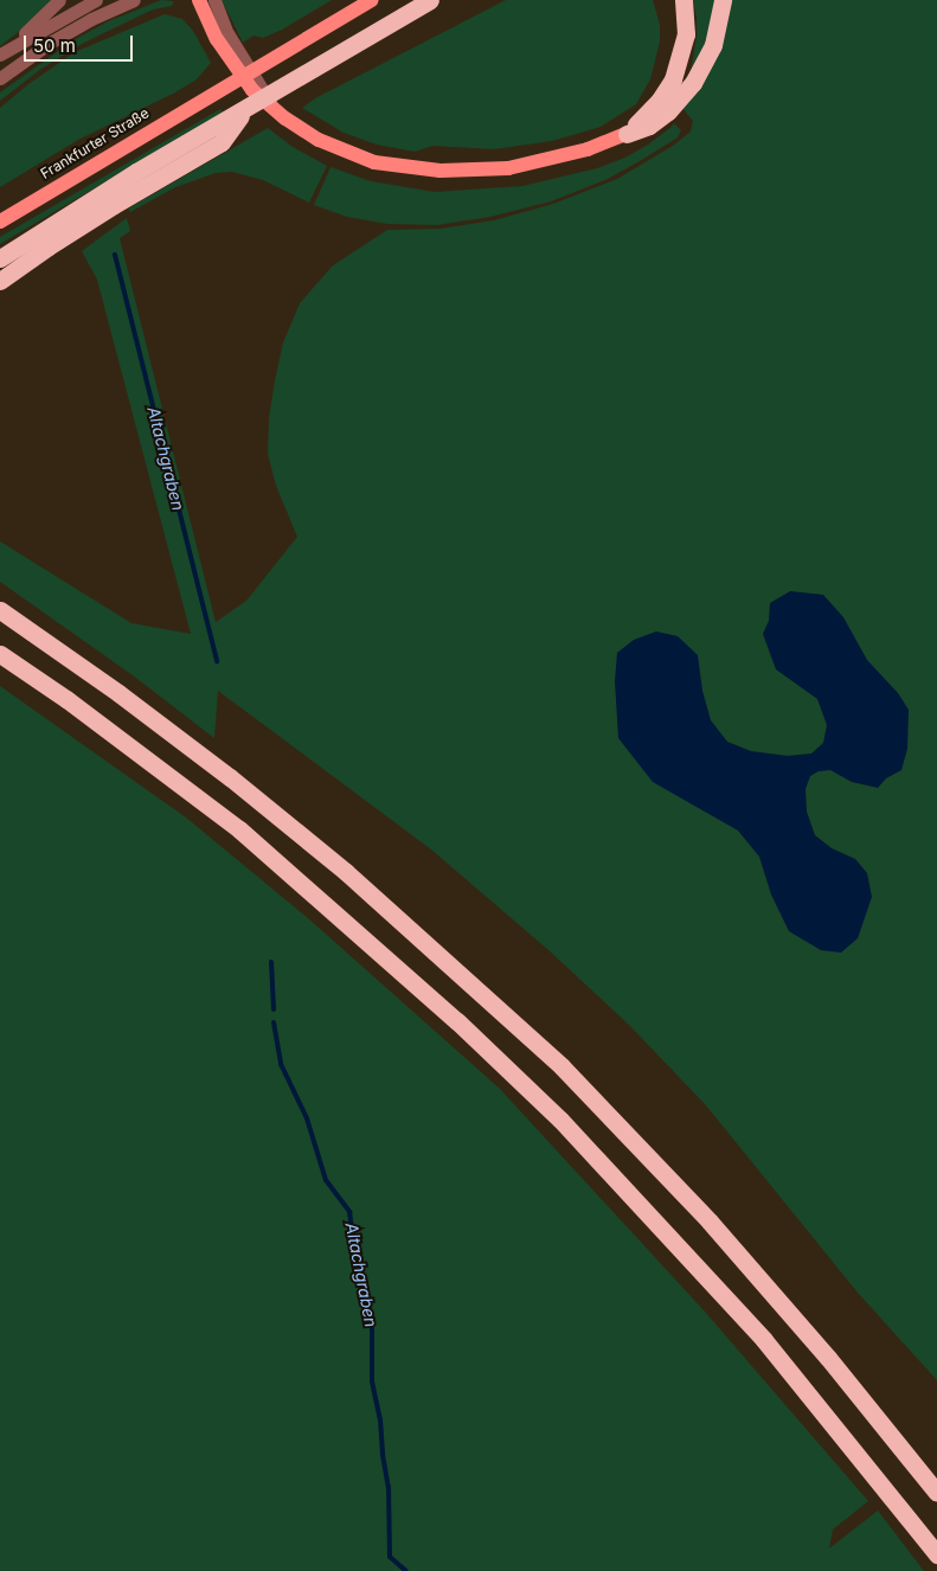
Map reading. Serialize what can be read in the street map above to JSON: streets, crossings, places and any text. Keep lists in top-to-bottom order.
{
  "streets": {
    "main road": ["Frankfurter Straße"]
  },
  "water": ["Altachgraben"],
  "scale_bar": "50 m"
}
